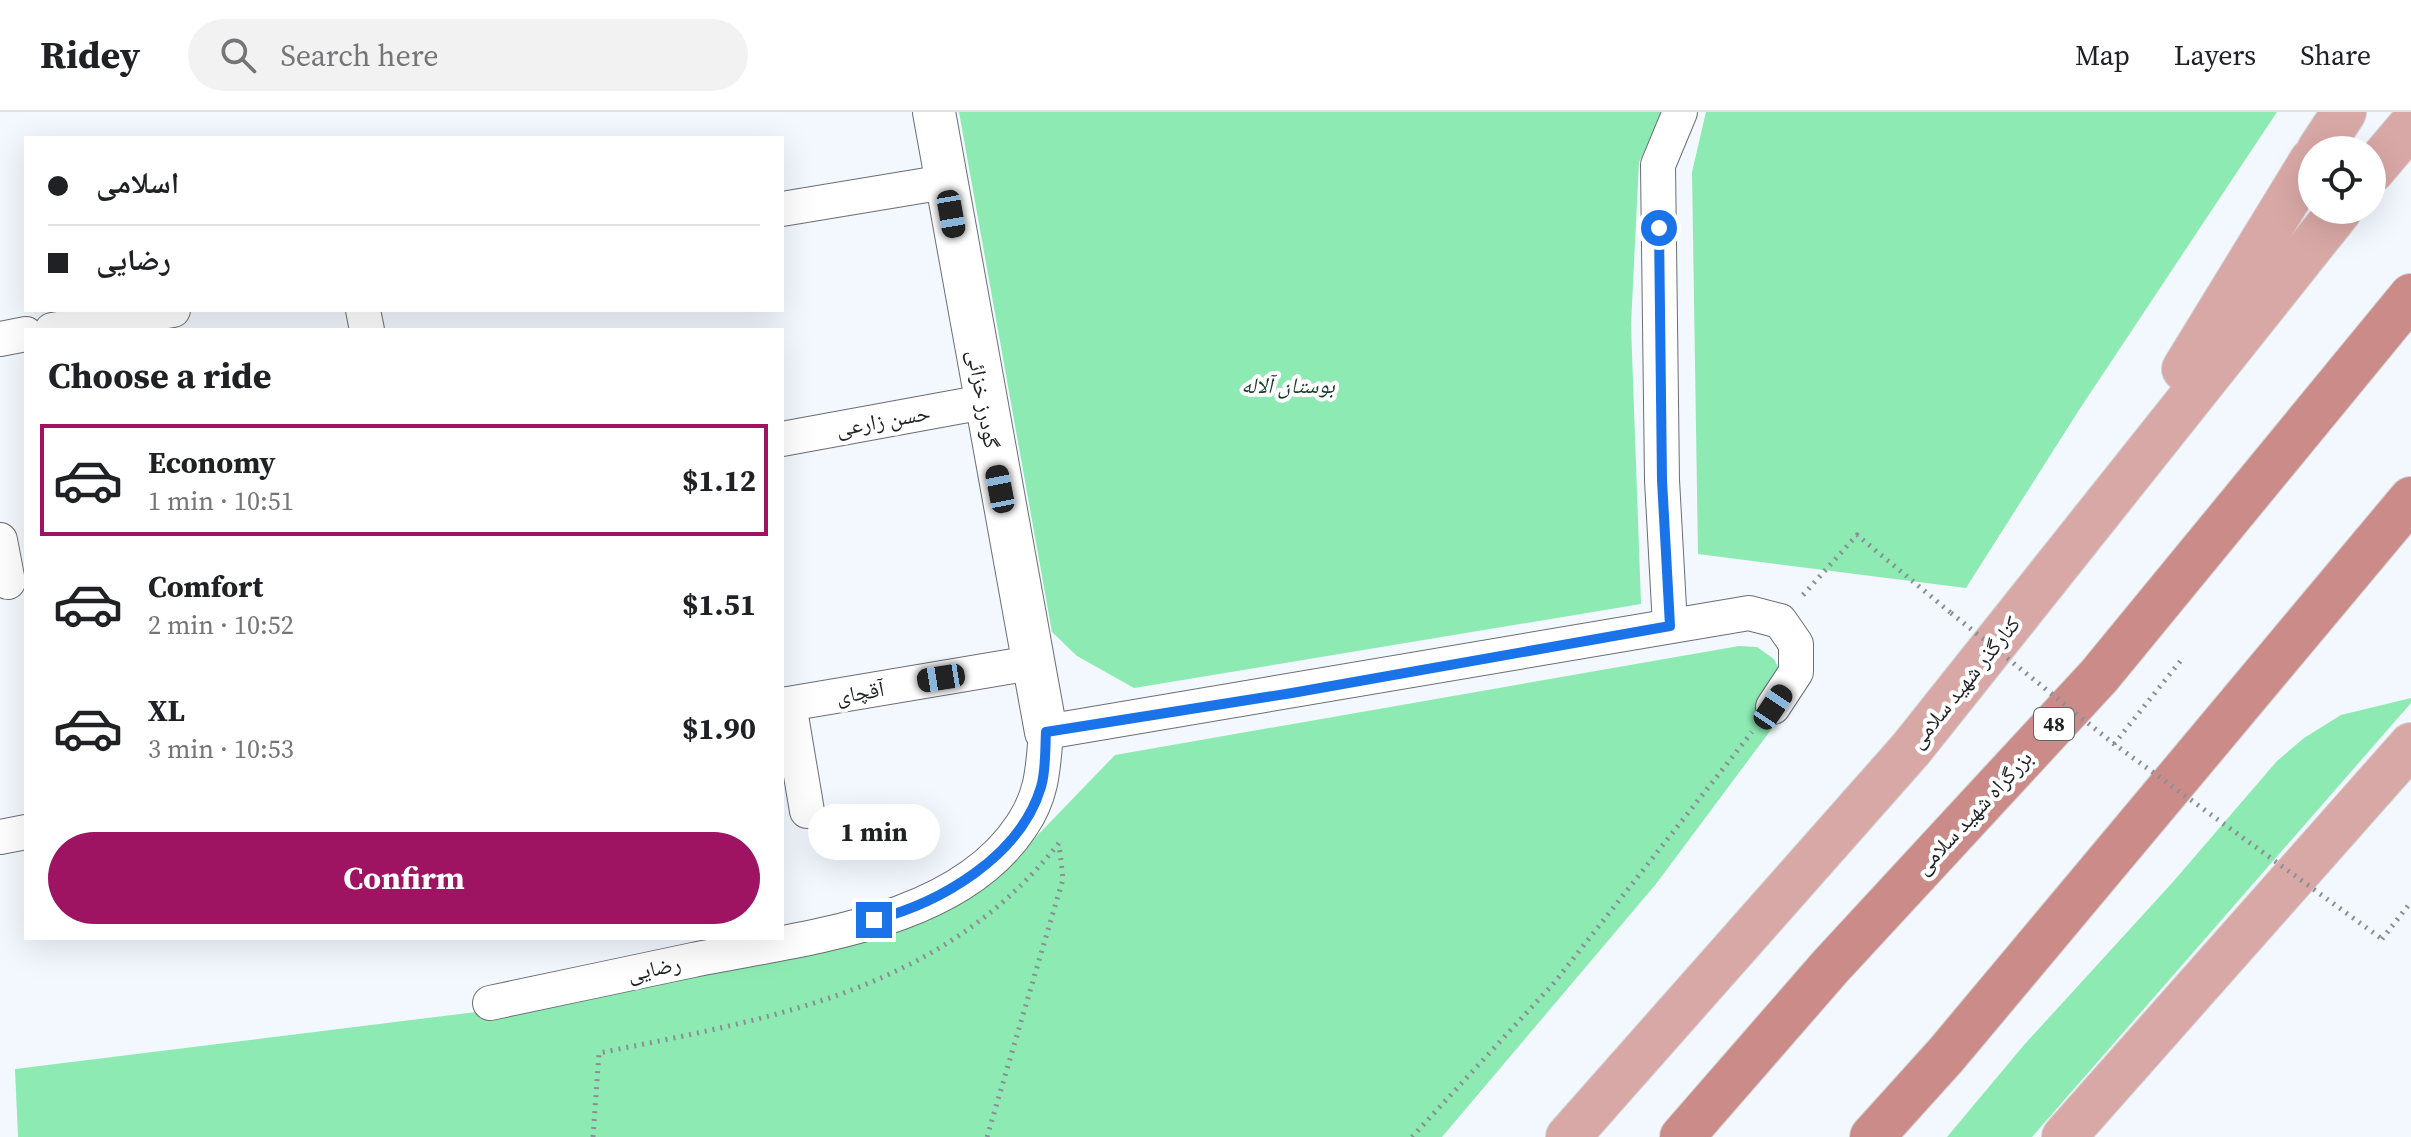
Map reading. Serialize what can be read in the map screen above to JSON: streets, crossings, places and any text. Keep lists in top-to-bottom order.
{
  "streets": {
    "highway": ["48", "بزرگراه شهید سلامی"],
    "main road": ["کنارگذر شهید سلامی"],
    "street": [
      "گودرز خزائی",
      "حسن زارعی",
      "آقچای",
      "رضایی"
    ]
  },
  "crossings": [
    ["گودرز خزائی", "حسن زارعی"],
    ["گودرز خزائی", "آقچای"],
    ["گودرز خزائی", "رضایی"]
  ],
  "parks": ["بوستان آلاله"],
  "page": {
    "header": "Ridey",
    "search": "Search here",
    "nav": ["Map", "Layers", "Share"],
    "banner": ["اسلامی", "رضایی"],
    "heading": "Choose a ride",
    "list": [
      {
        "name": "Economy",
        "note": "1 min · 10:51",
        "value": "$1.12"
      },
      {
        "name": "Comfort",
        "note": "2 min · 10:52",
        "value": "$1.51"
      },
      {
        "name": "XL",
        "note": "3 min · 10:53",
        "value": "$1.90"
      }
    ],
    "bubble": "1 min",
    "buttons": "Confirm"
  }
}
